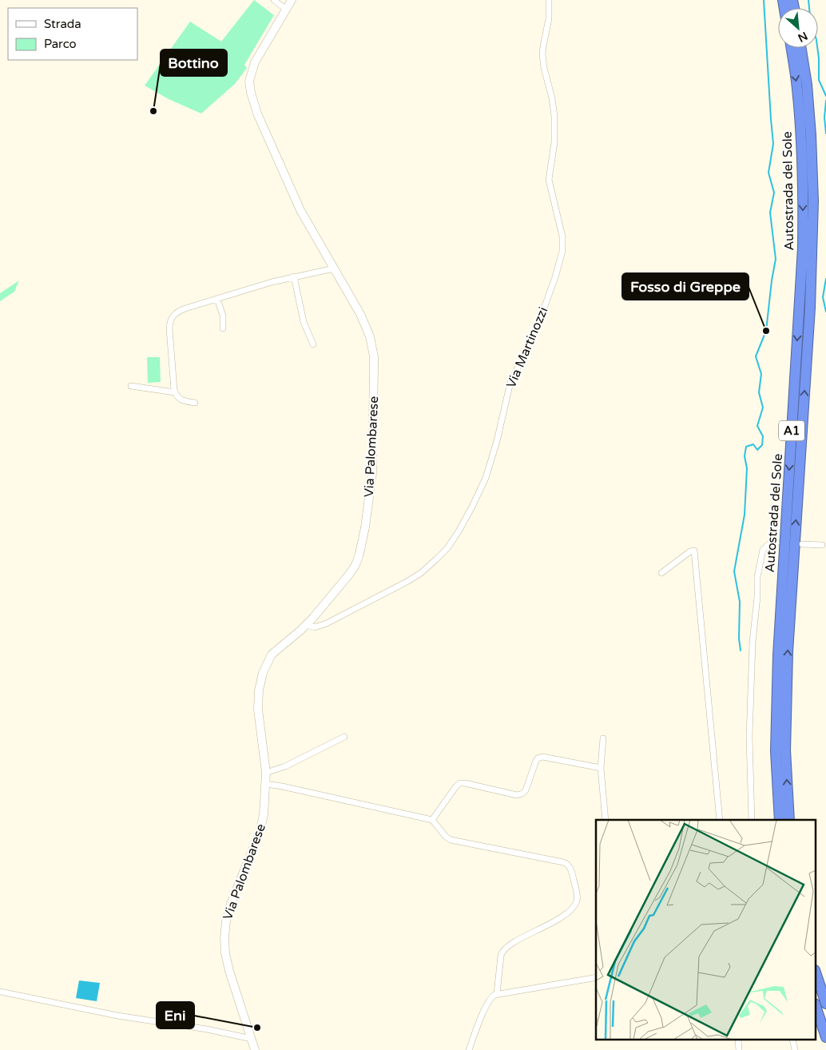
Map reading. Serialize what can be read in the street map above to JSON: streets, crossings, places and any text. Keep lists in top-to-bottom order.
{
  "streets": {
    "highway": ["Autostrada del Sole", "A1"],
    "main road": ["Via Palombarese"],
    "street": ["Via Martinozzi"]
  },
  "crossings": [
    ["Via Martinozzi", "Via Palombarese"]
  ],
  "places": ["Bottino", "Fosso di Greppe", "Eni"],
  "legend": ["Strada", "Parco"],
  "north": "bottom right"
}
